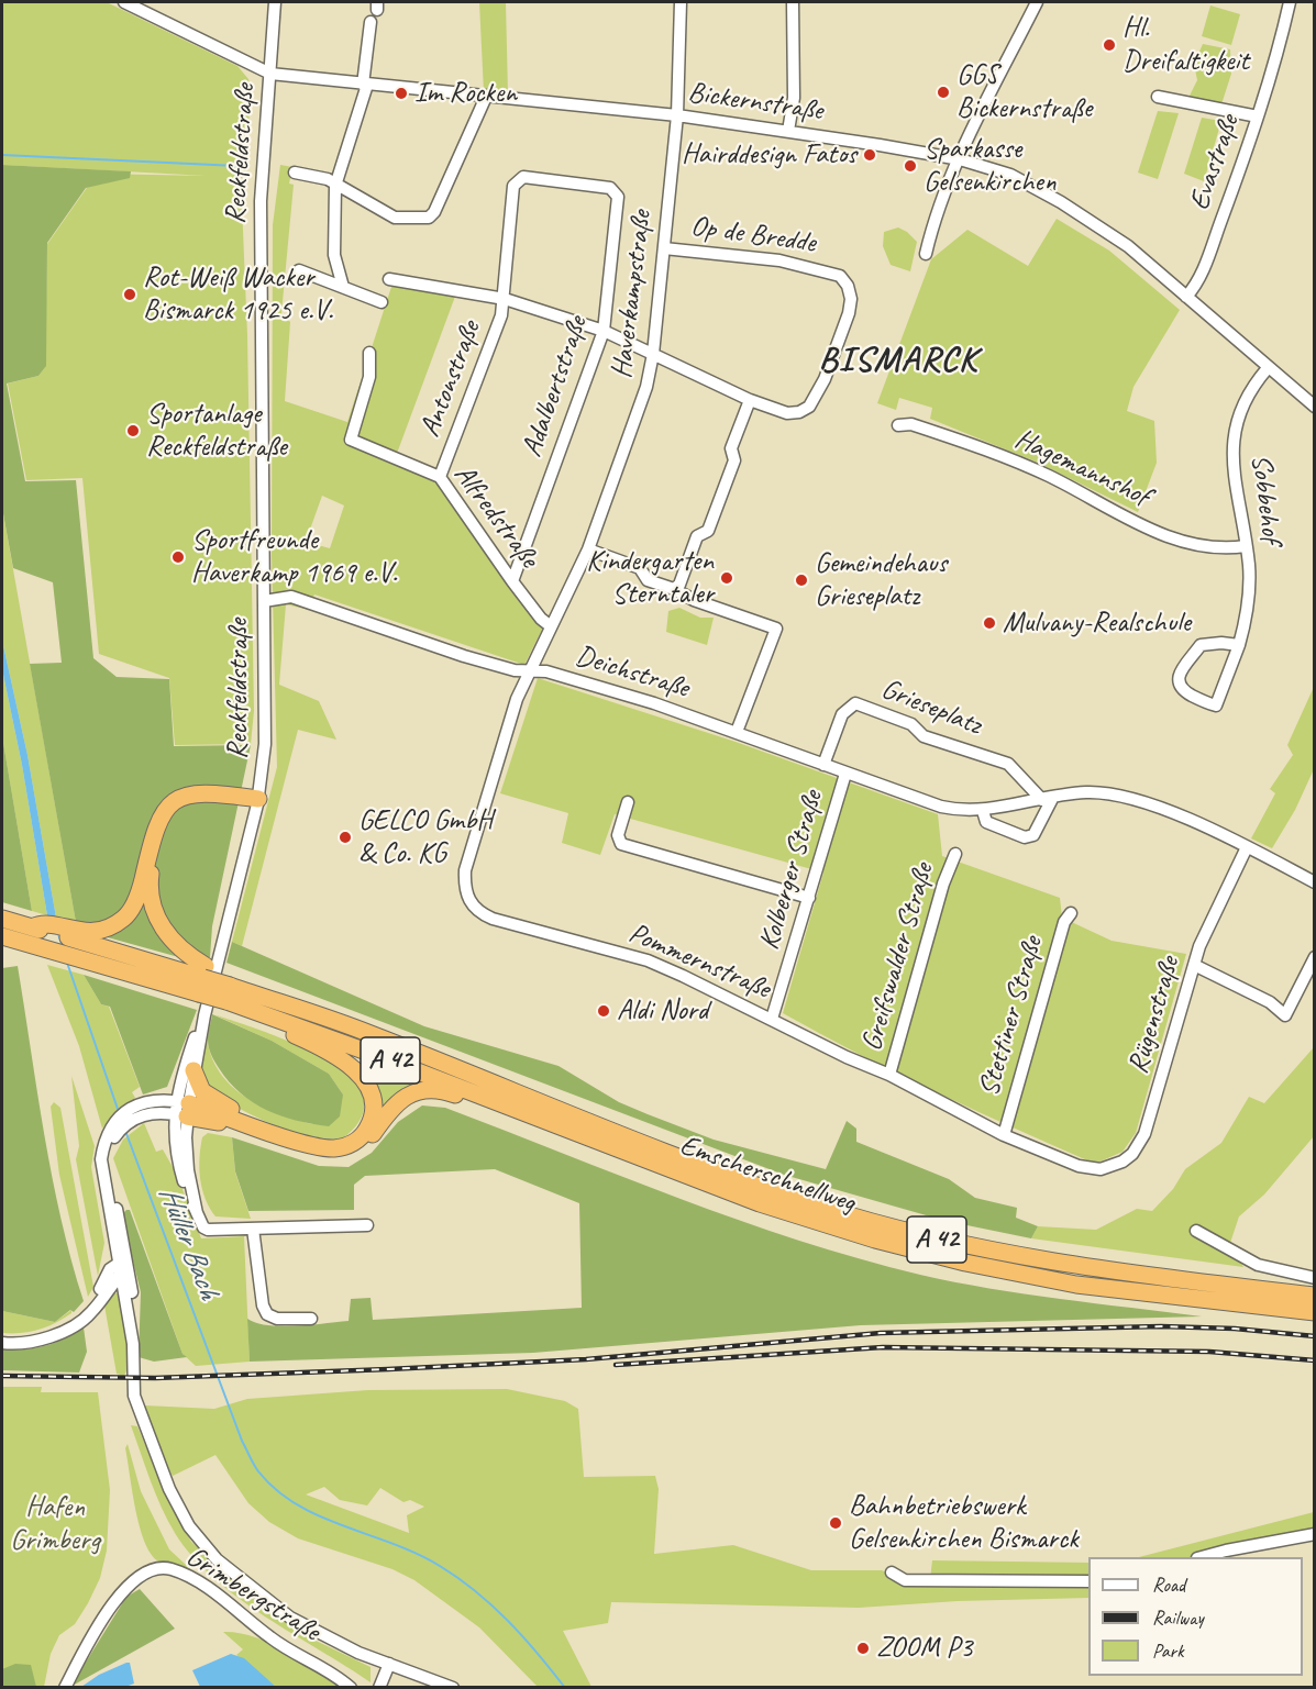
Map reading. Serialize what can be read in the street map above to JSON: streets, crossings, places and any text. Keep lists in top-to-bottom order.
{
  "streets": {
    "highway": ["A 42", "Emscherschnellweg"],
    "street": [
      "Bickernstraße",
      "Reckfeldstraße",
      "Evastraße",
      "Op de Bredde",
      "Haverkampstraße",
      "Antonstraße",
      "Adalbertstraße",
      "Hagemannshof",
      "Sobbehof",
      "Alfredstraße",
      "Deichstraße",
      "Grieseplatz",
      "Kolberger Straße",
      "Greifswalder Straße",
      "Pommernstraße",
      "Rügenstraße",
      "Stettiner Straße",
      "Grimbergstraße"
    ]
  },
  "crossings": [
    ["Bickernstraße", "Reckfeldstraße"],
    ["Bickernstraße", "Evastraße"],
    ["Bickernstraße", "Haverkampstraße"],
    ["Bickernstraße", "Sobbehof"],
    ["Reckfeldstraße", "Deichstraße"],
    ["Op de Bredde", "Haverkampstraße"],
    ["Op de Bredde", "Antonstraße"],
    ["Haverkampstraße", "Antonstraße"],
    ["Haverkampstraße", "Alfredstraße"],
    ["Haverkampstraße", "Deichstraße"],
    ["Haverkampstraße", "Pommernstraße"],
    ["Antonstraße", "Adalbertstraße"],
    ["Antonstraße", "Alfredstraße"],
    ["Adalbertstraße", "Alfredstraße"],
    ["Hagemannshof", "Sobbehof"],
    ["Deichstraße", "Grieseplatz"],
    ["Deichstraße", "Kolberger Straße"],
    ["Deichstraße", "Pommernstraße"],
    ["Deichstraße", "Rügenstraße"],
    ["Kolberger Straße", "Pommernstraße"],
    ["Greifswalder Straße", "Pommernstraße"],
    ["Pommernstraße", "Rügenstraße"],
    ["Pommernstraße", "Stettiner Straße"],
    ["A 42", "Emscherschnellweg"]
  ],
  "districts": ["BISMARCK"],
  "water": ["Hüller Bach"],
  "parks": ["Hafen Grimberg"],
  "places": [
    "Hl. Dreifaltigkeit",
    "GGS Bickernstraße",
    "Im Rocken",
    "Hairddesign Fatos",
    "Sparkasse Gelsenkirchen",
    "Rot-Weiß Wacker Bismarck 1925 e.V.",
    "Sportanlage Reckfeldstraße",
    "Sportfreunde Haverkamp 1969 e.V.",
    "Kindergarten Sterntaler",
    "Gemeindehaus Grieseplatz",
    "Mulvany-Realschule",
    "GELCO GmbH & Co. KG",
    "Aldi Nord",
    "Bahnbetriebswerk Gelsenkirchen Bismarck",
    "ZOOM P3"
  ],
  "legend": ["Road", "Railway", "Park"]
}
